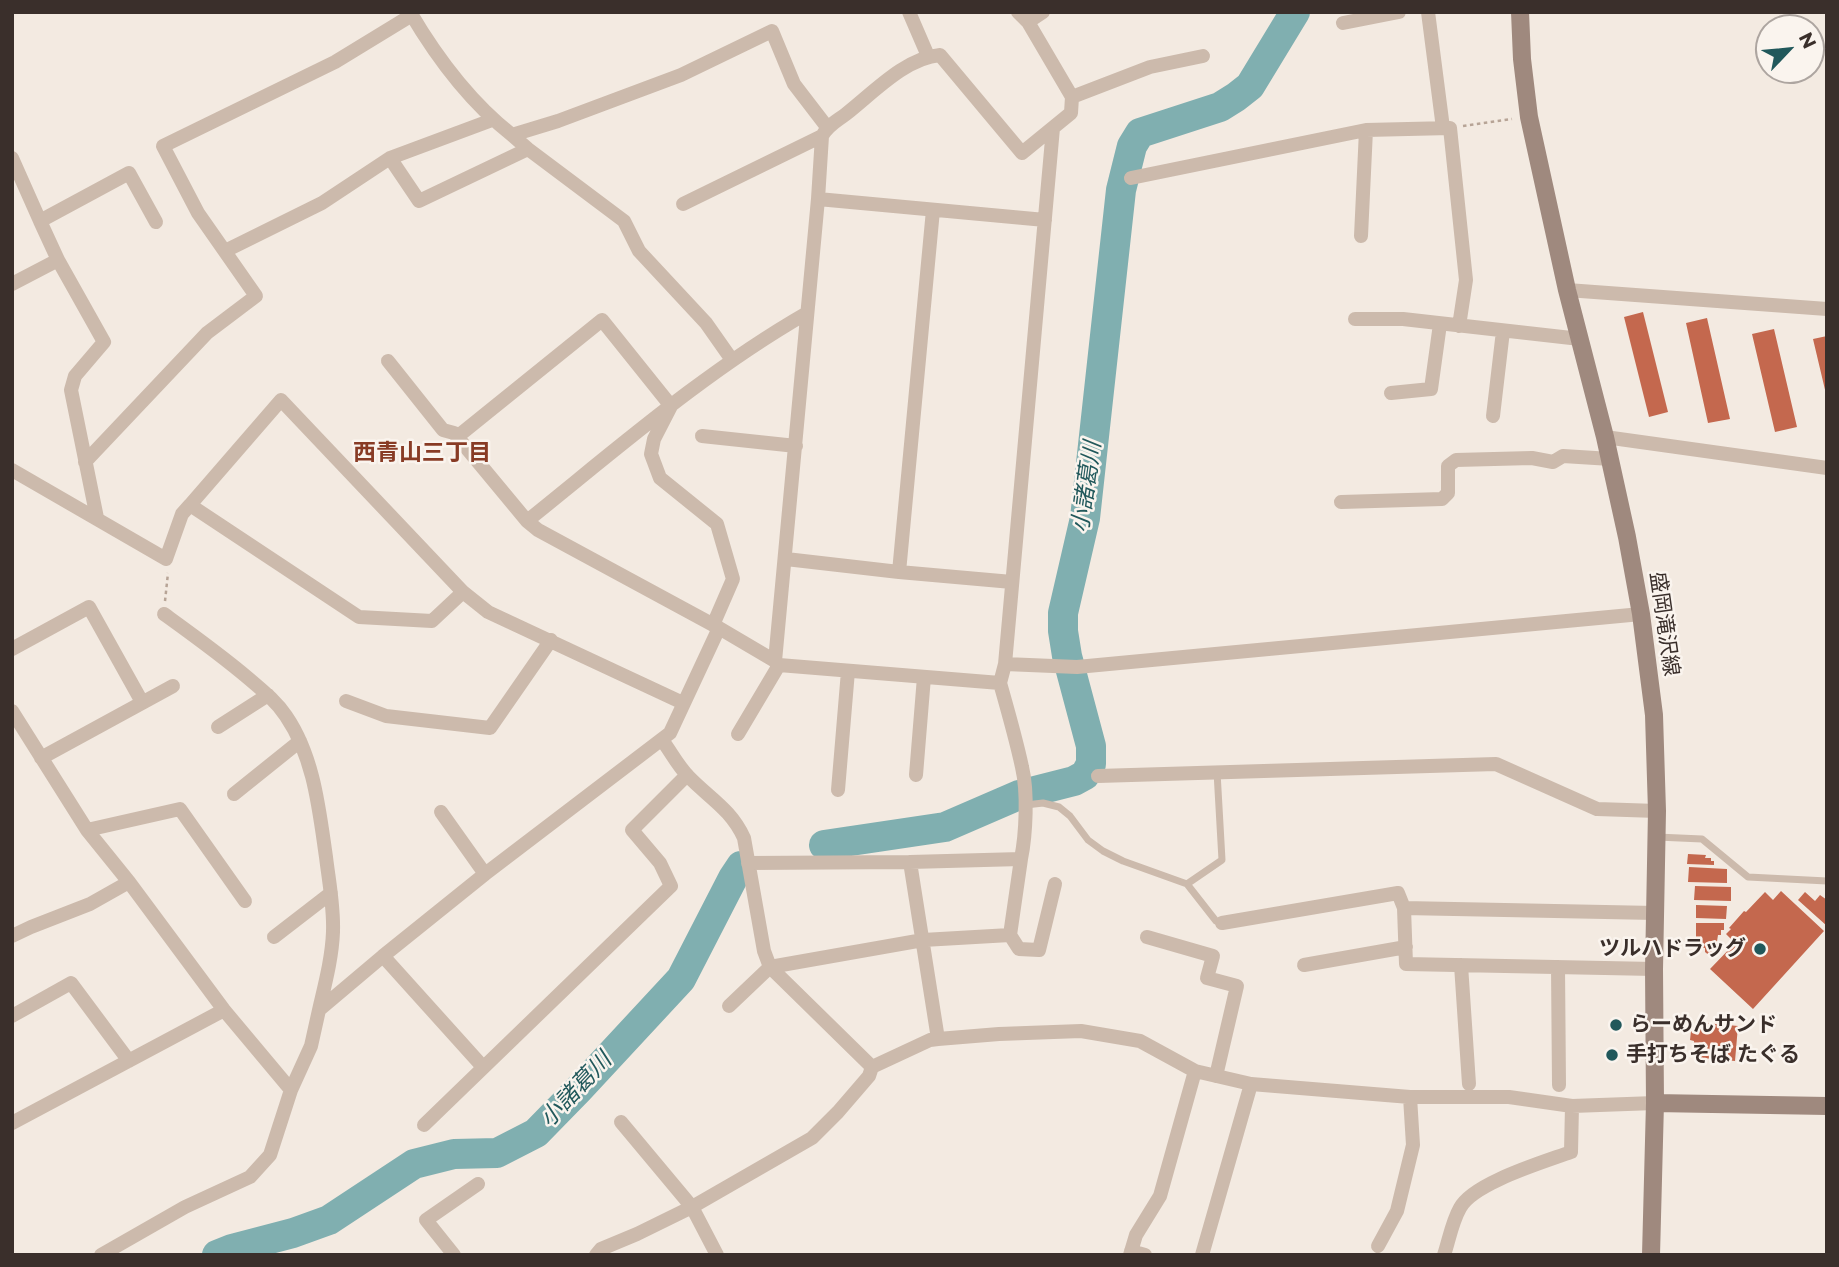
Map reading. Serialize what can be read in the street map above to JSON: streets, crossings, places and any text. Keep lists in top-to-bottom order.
{
  "streets": {
    "main road": ["盛岡滝沢線"]
  },
  "districts": ["西青山三丁目"],
  "water": ["小諸葛川"],
  "places": ["ツルハドラッグ", "らーめんサンド", "手打ちそば たぐる"],
  "north": "top right"
}
